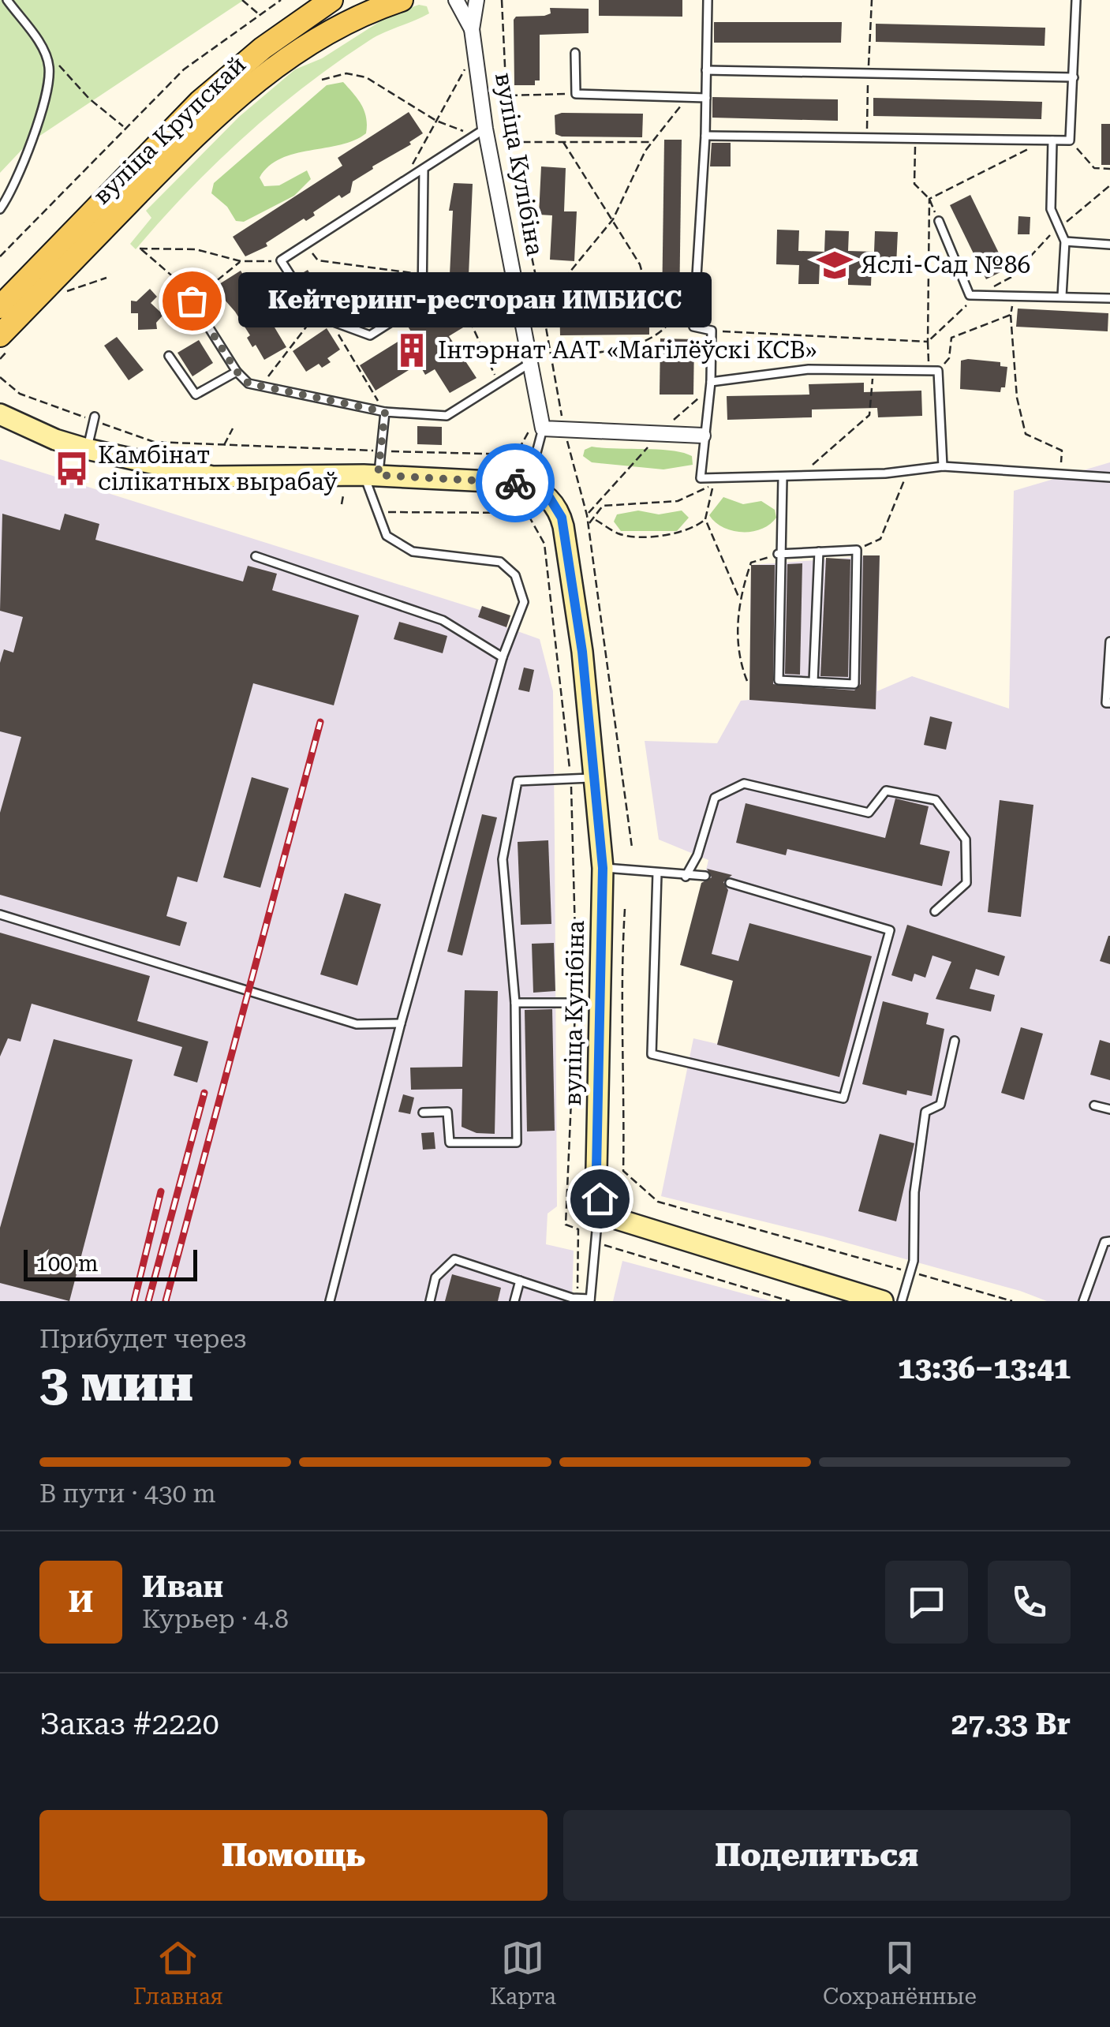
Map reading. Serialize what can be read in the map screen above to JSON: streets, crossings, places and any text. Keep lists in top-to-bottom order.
{
  "streets": {
    "main road": ["вуліца Крупскай", "вуліца Кулібіна"]
  },
  "places": {
    "school or university": ["Яслі-Сад №86"],
    "other": ["Кейтеринг-ресторан ИМБИСС"],
    "building": ["Інтэрнат ААТ «Магілёўскі КСВ»"],
    "bus stop": ["Камбінат сілікатных вырабаў"]
  },
  "scale_bar": "100 m",
  "page": {
    "bubble": "Кейтеринг-ресторан ИМБИСС",
    "scale": "100 m",
    "heading": ["3 мин", "Прибудет через", "13:36–13:41"],
    "panel": [
      "Иван",
      "Курьер · 4.8",
      "Заказ #2220",
      "27.33 Br"
    ],
    "bar": "В пути · 430 m",
    "round": "И",
    "buttons": ["Помощь", "Поделиться"],
    "tabs": ["Главная", "Карта", "Сохранённые"]
  }
}
